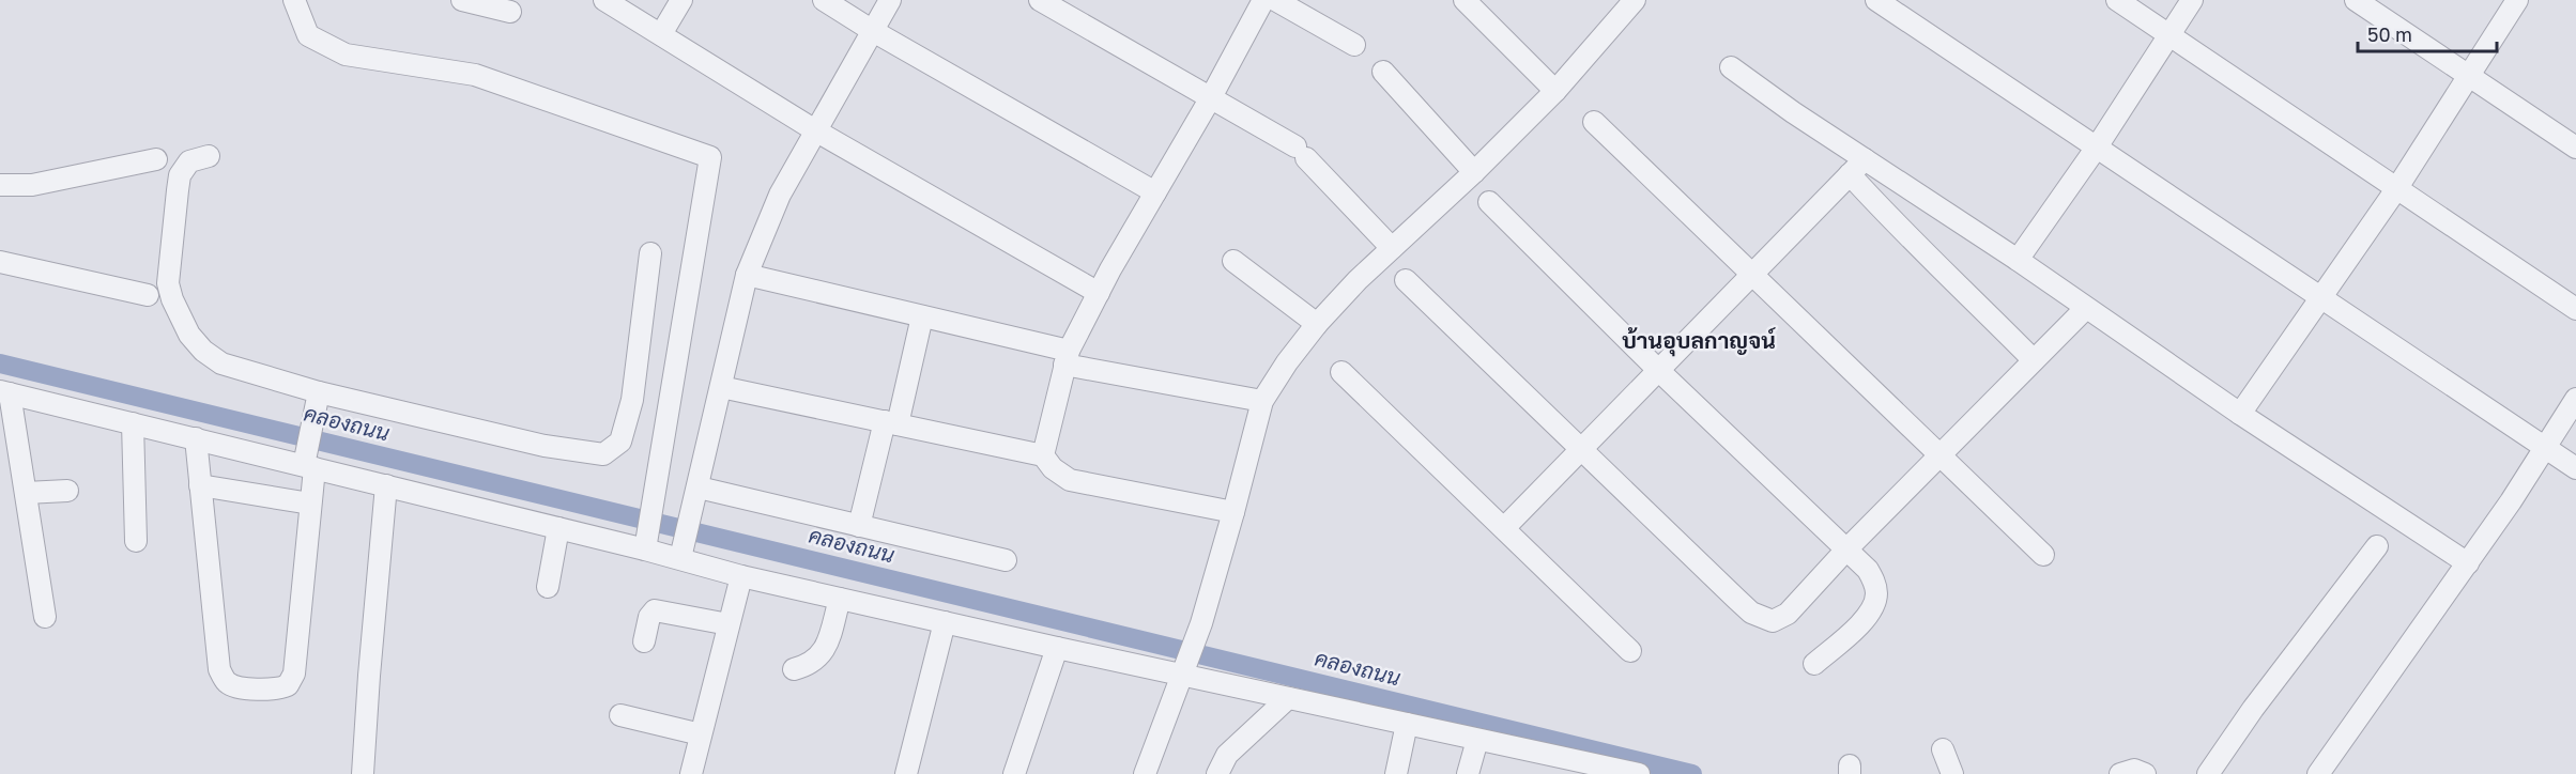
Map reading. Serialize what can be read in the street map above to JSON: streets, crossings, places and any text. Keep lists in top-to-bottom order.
{
  "districts": ["บ้านอุบลกาญจน์"],
  "water": ["คลองถนน"],
  "scale_bar": "50 m"
}
